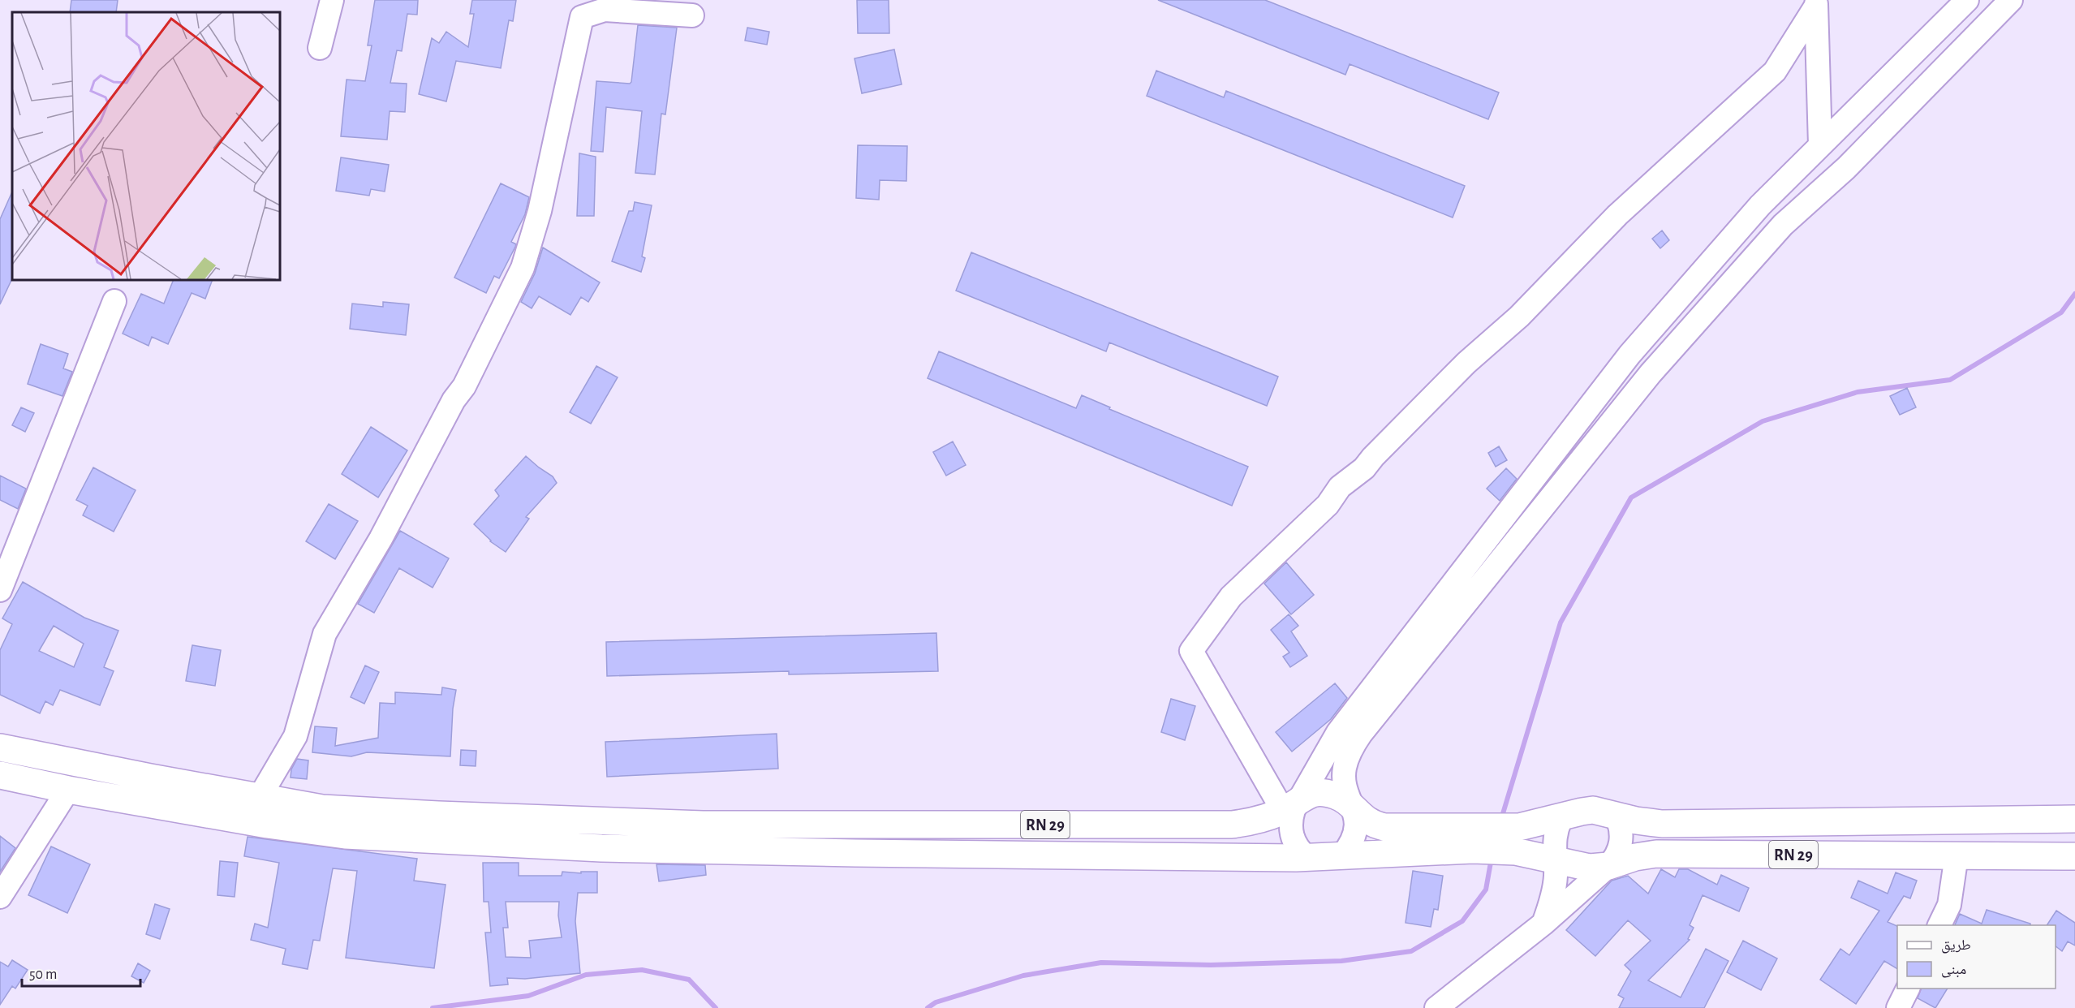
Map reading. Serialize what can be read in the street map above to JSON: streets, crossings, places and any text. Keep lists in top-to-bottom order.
{
  "streets": {
    "highway": ["RN 29"]
  },
  "legend": ["طريق", "مبنى"],
  "scale_bar": "50 m"
}
